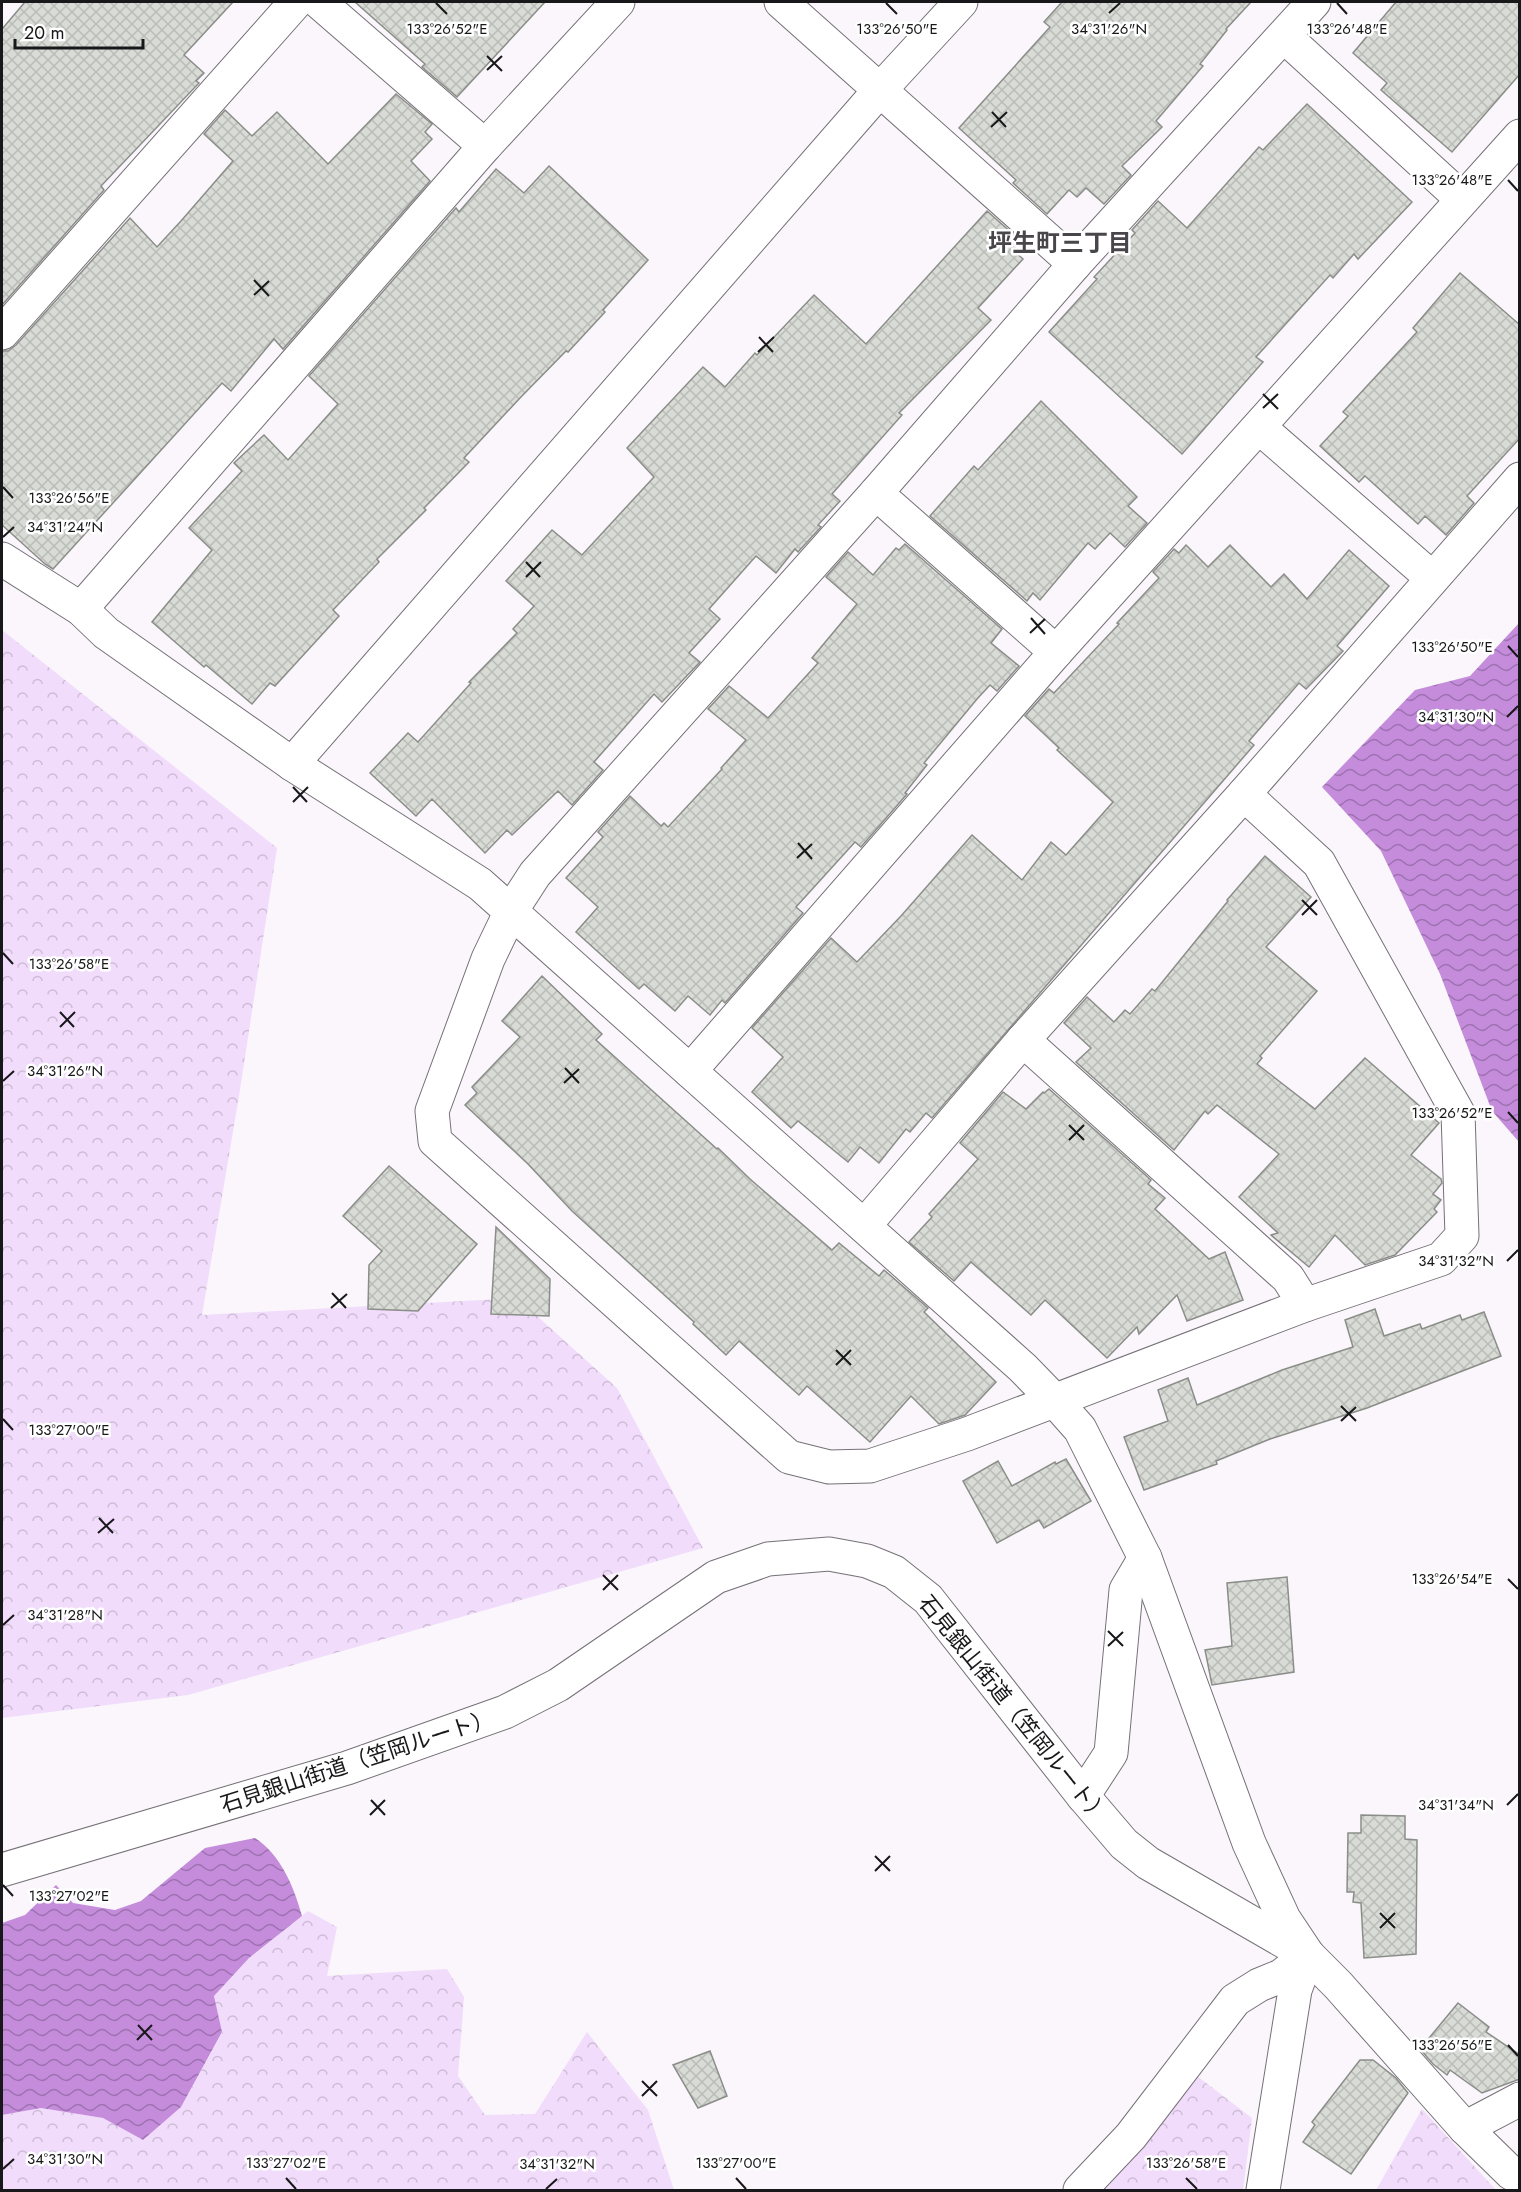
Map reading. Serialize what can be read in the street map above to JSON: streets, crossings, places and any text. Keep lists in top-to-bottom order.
{
  "streets": {
    "street": ["石見銀山街道（笠岡ルート）"]
  },
  "districts": ["坪生町三丁目"],
  "scale_bar": "20 m",
  "coordinates": [
    "34°31'26\"N",
    "133°26'52\"E",
    "133°26'50\"E",
    "133°26'48\"E",
    "133°26'56\"E",
    "34°31'24\"N",
    "34°31'30\"N",
    "133°26'58\"E",
    "34°31'32\"N",
    "133°27'00\"E",
    "133°26'54\"E",
    "34°31'28\"N",
    "34°31'34\"N",
    "133°27'02\"E"
  ]
}
